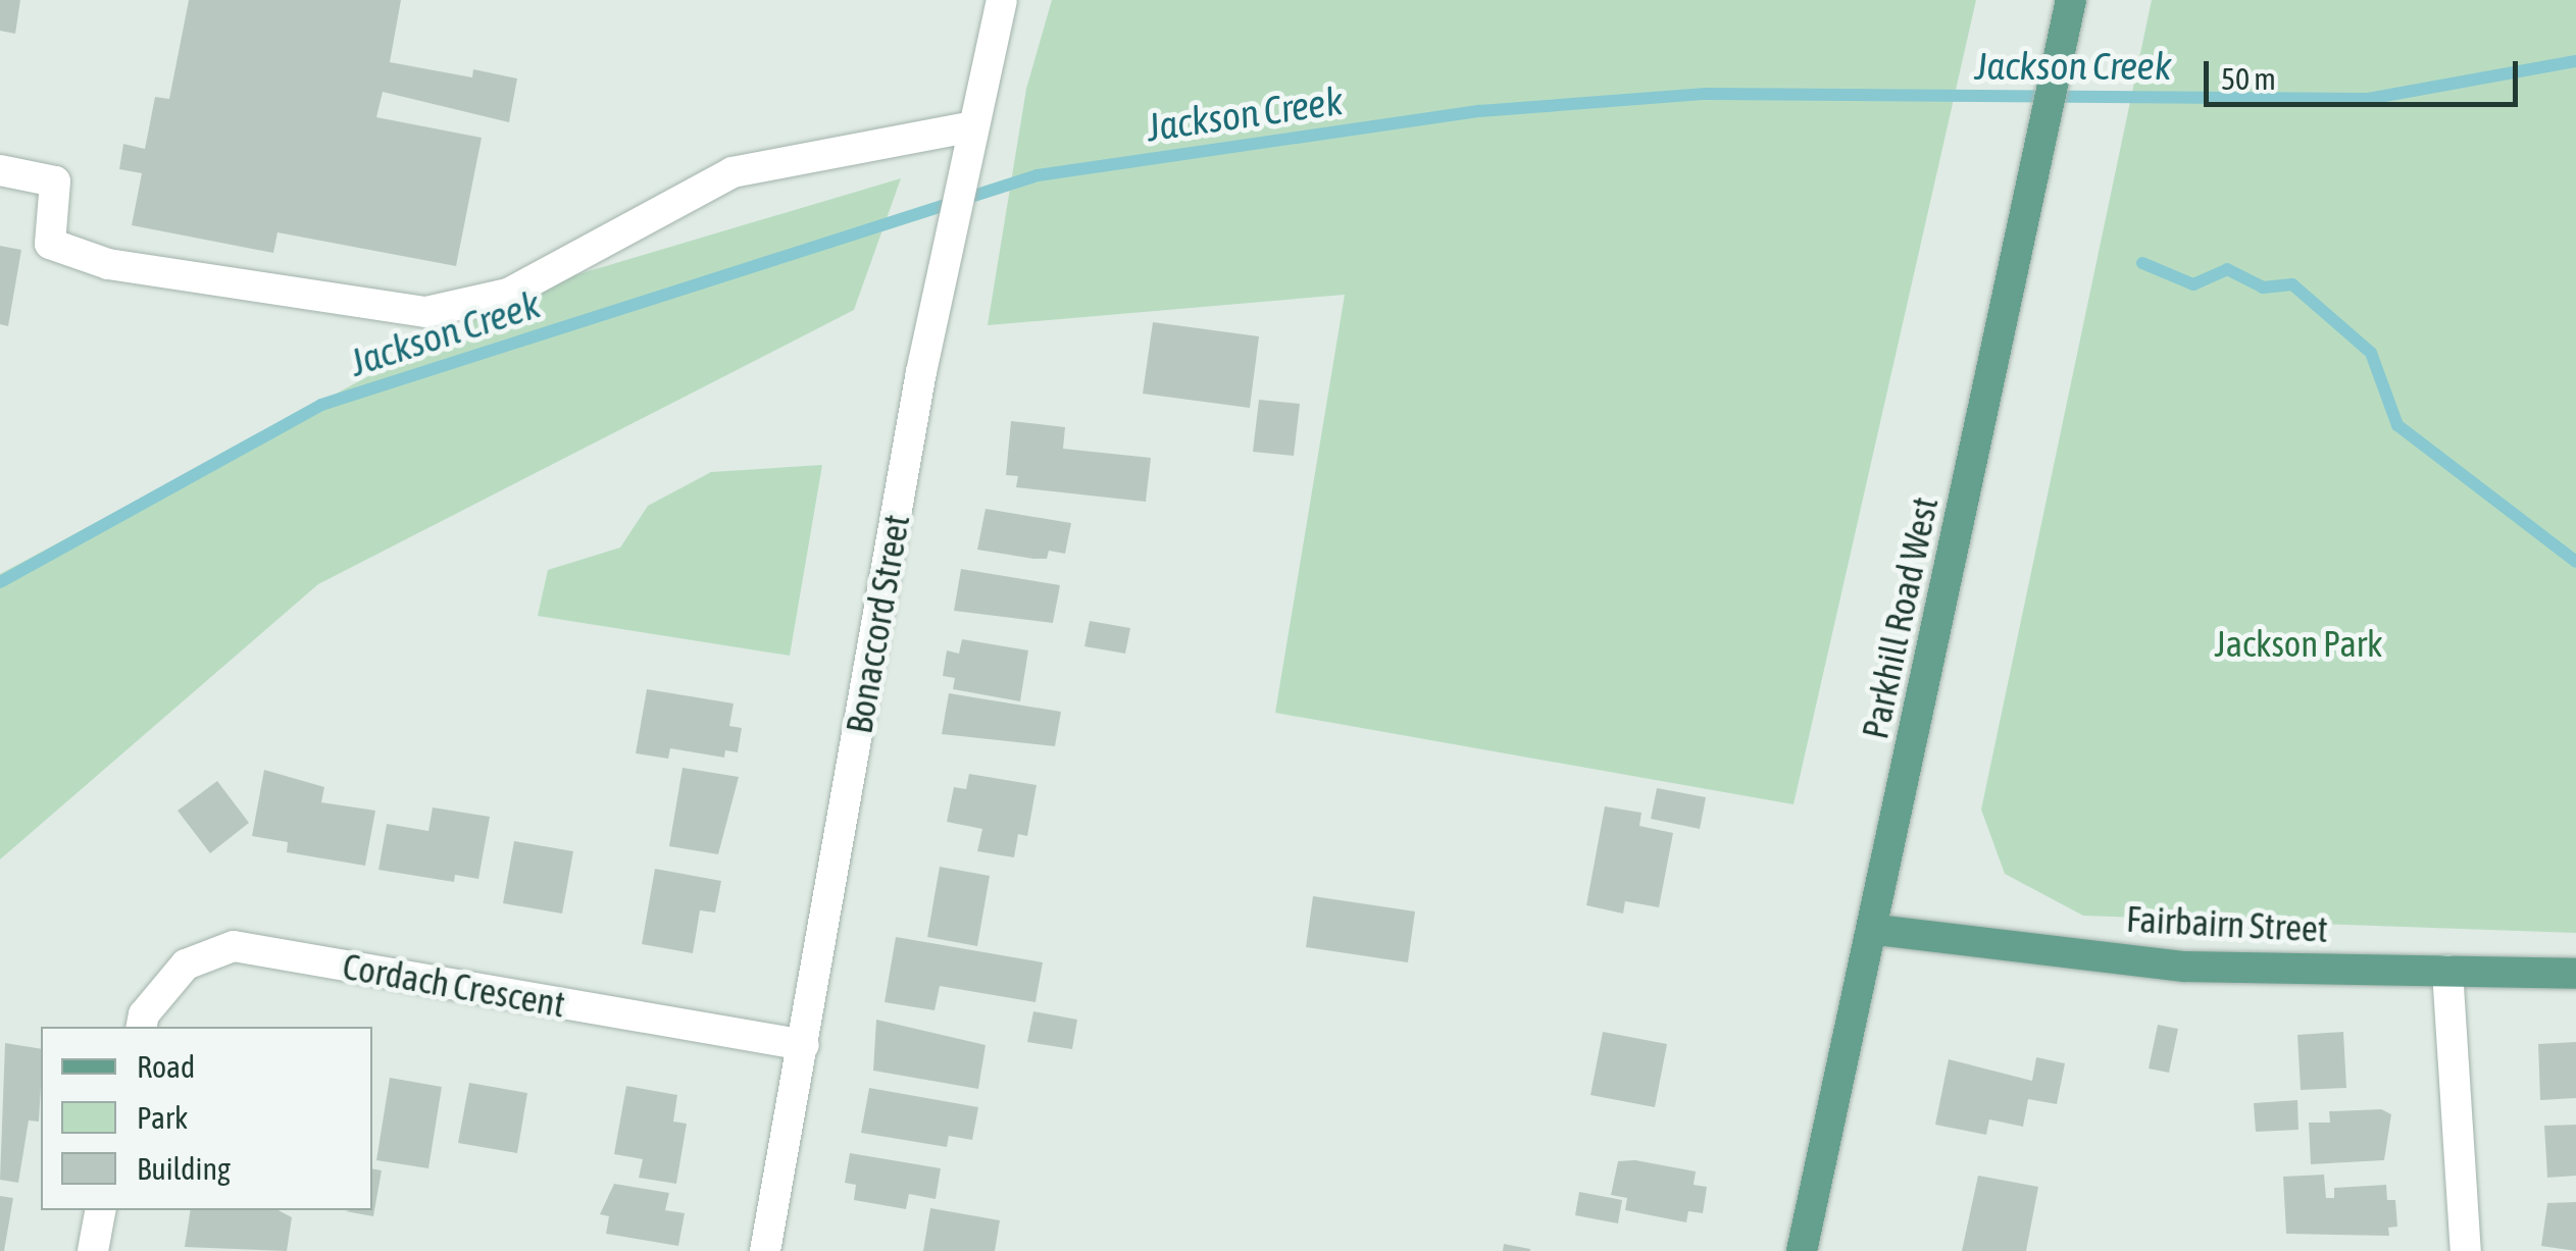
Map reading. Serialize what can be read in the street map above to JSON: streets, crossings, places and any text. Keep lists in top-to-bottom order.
{
  "streets": {
    "main road": ["Parkhill Road West", "Fairbairn Street"],
    "street": ["Bonaccord Street", "Cordach Crescent"]
  },
  "crossings": [
    ["Parkhill Road West", "Fairbairn Street"],
    ["Bonaccord Street", "Cordach Crescent"]
  ],
  "water": ["Jackson Creek"],
  "parks": ["Jackson Park"],
  "legend": ["Road", "Park", "Building"],
  "scale_bar": "50 m"
}
